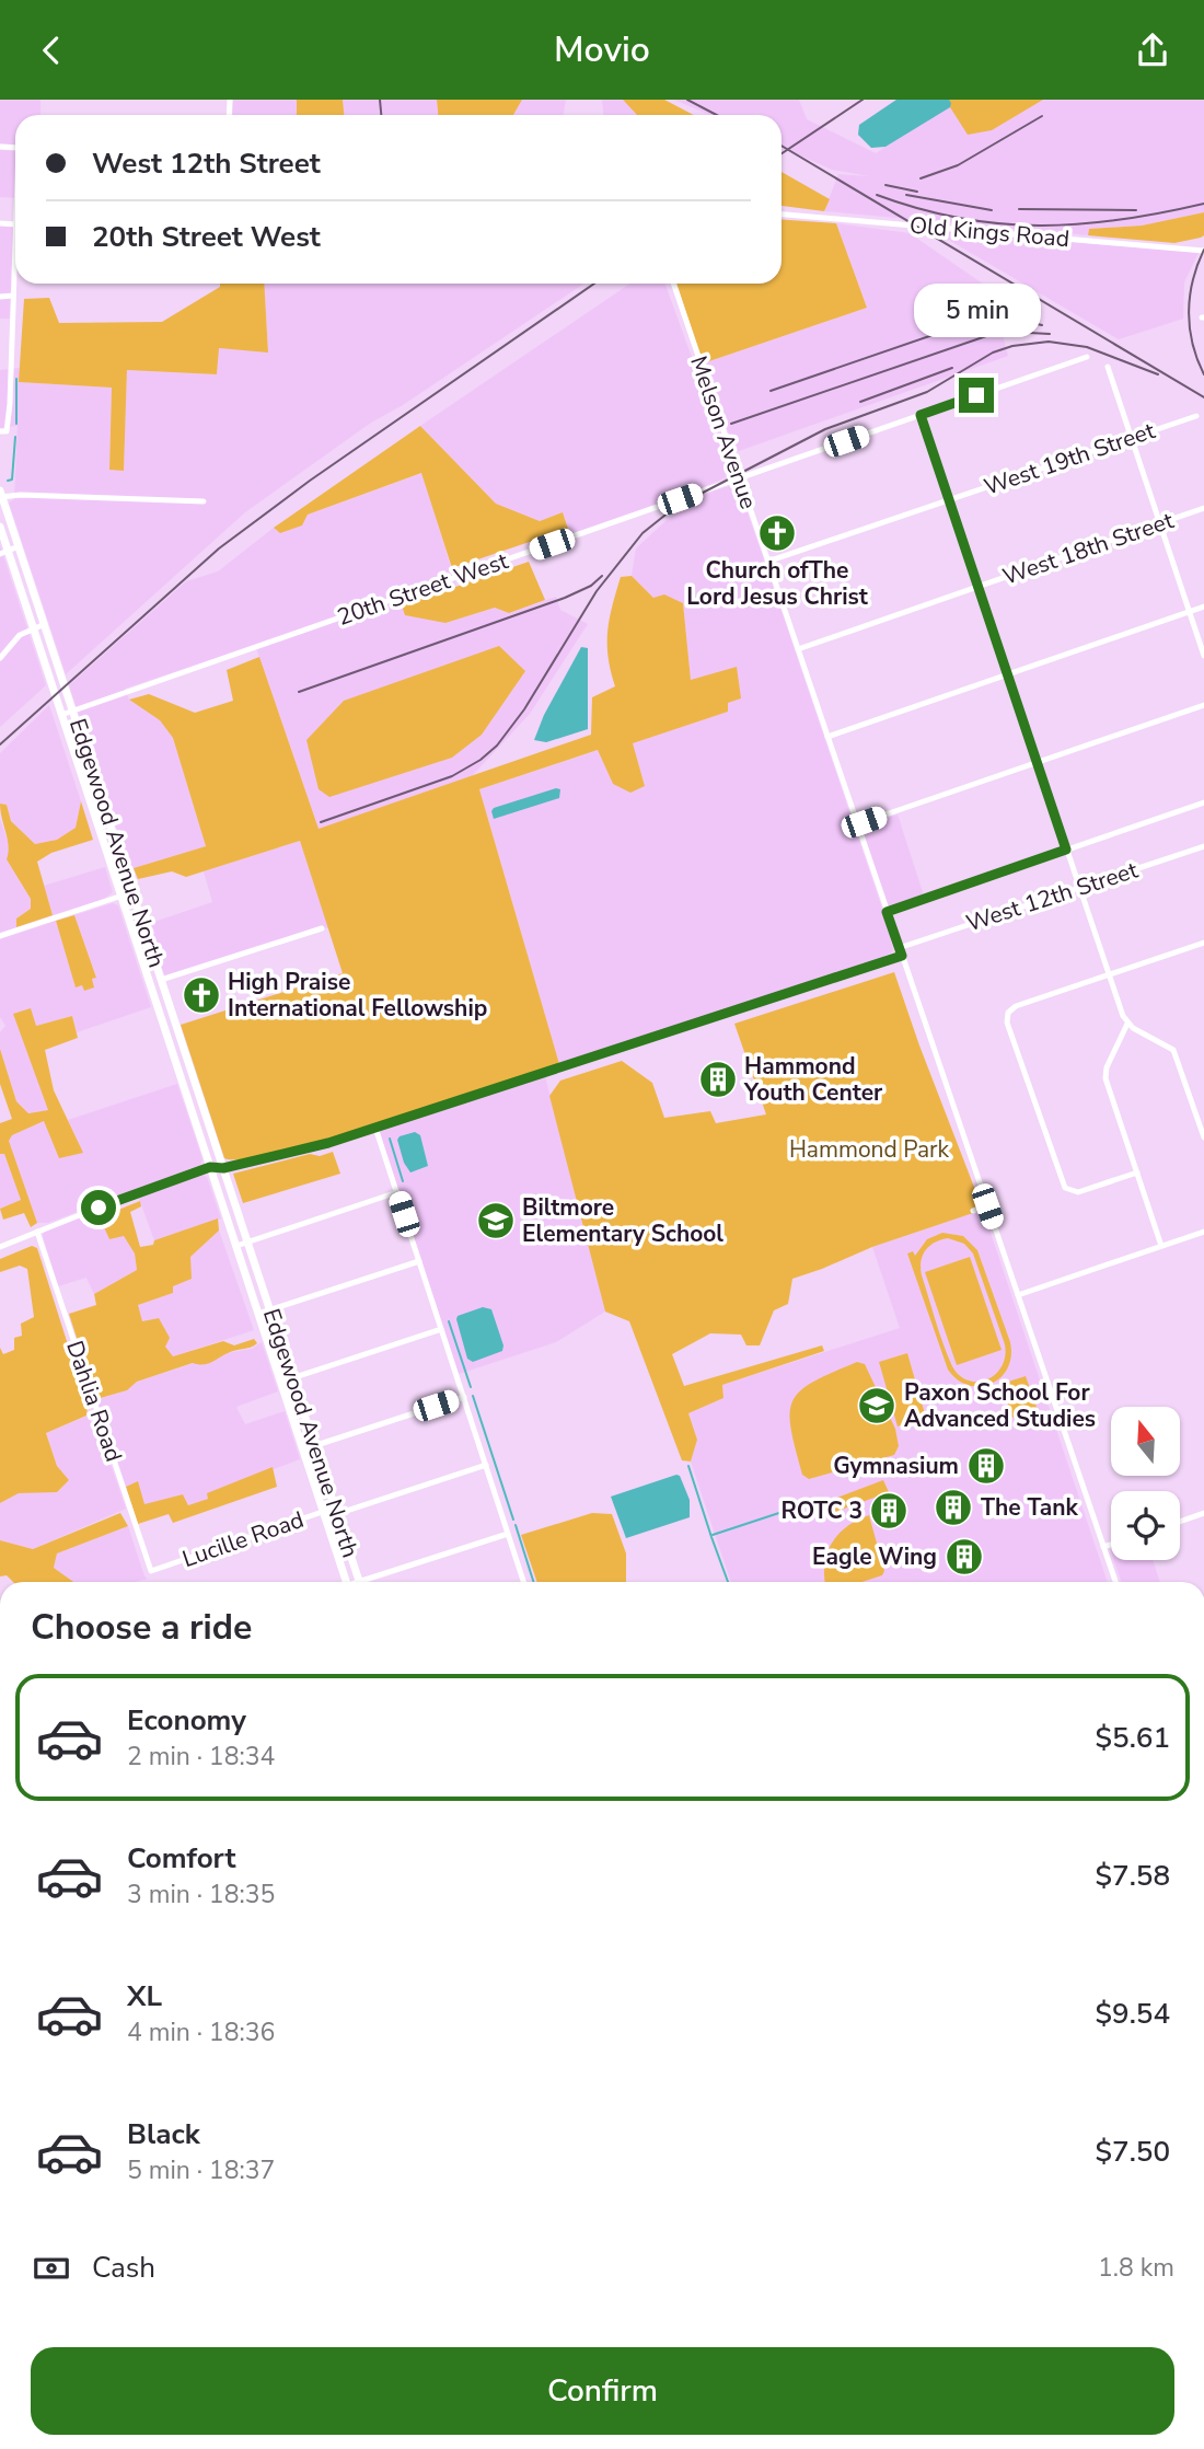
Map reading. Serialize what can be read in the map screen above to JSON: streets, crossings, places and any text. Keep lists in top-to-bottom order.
{
  "streets": {
    "main road": ["Edgewood Avenue North"],
    "street": [
      "Old Kings Road",
      "Melson Avenue",
      "West 19th Street",
      "West 18th Street",
      "20th Street West",
      "West 12th Street",
      "Dahlia Road",
      "Lucille Road"
    ]
  },
  "crossings": [
    ["Melson Avenue", "West 19th Street"],
    ["Melson Avenue", "West 18th Street"],
    ["Melson Avenue", "20th Street West"],
    ["Melson Avenue", "West 12th Street"],
    ["20th Street West", "Edgewood Avenue North"],
    ["Edgewood Avenue North", "Lucille Road"],
    ["Dahlia Road", "Lucille Road"]
  ],
  "parks": ["Hammond Park"],
  "places": {
    "church": ["Church ofThe Lord Jesus Christ", "High Praise International Fellowship"],
    "building": [
      "Hammond Youth Center",
      "Gymnasium",
      "The Tank",
      "ROTC 3",
      "Eagle Wing"
    ],
    "school or university": ["Biltmore Elementary School", "Paxon School For Advanced Studies"]
  },
  "north": "top",
  "page": {
    "header": "Movio",
    "banner": ["West 12th Street", "20th Street West"],
    "bubble": "5 min",
    "heading": "Choose a ride",
    "list": [
      {
        "name": "Economy",
        "note": "2 min · 18:34",
        "value": "$5.61"
      },
      {
        "name": "Comfort",
        "note": "3 min · 18:35",
        "value": "$7.58"
      },
      {
        "name": "XL",
        "note": "4 min · 18:36",
        "value": "$9.54"
      },
      {
        "name": "Black",
        "note": "5 min · 18:37",
        "value": "$7.50"
      }
    ],
    "pay": ["Cash", "1.8 km"],
    "buttons": "Confirm"
  }
}
